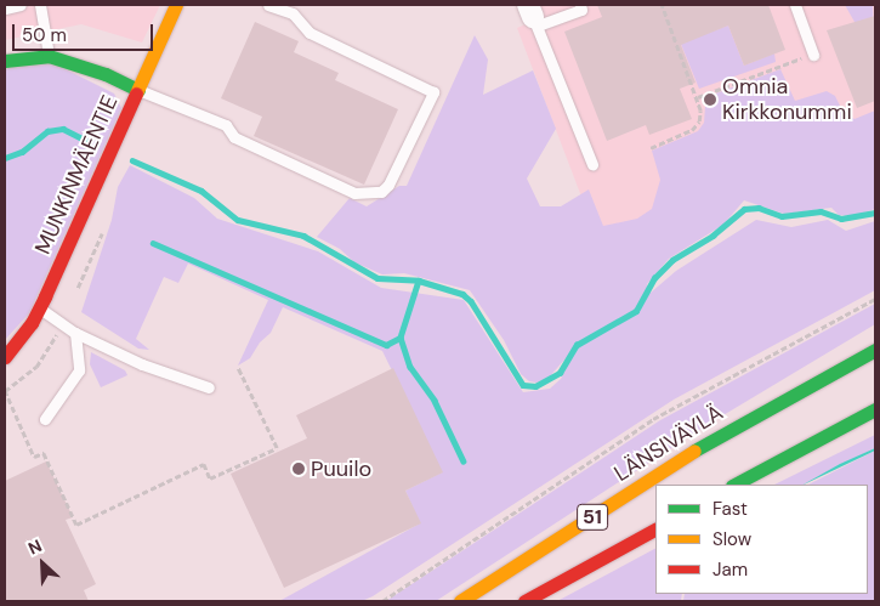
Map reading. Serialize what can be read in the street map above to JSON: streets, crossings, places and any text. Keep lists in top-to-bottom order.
{
  "streets": {
    "main road": ["MUNKINMÄENTIE", "LÄNSIVÄYLÄ", "51"]
  },
  "places": ["Omnia Kirkkonummi", "Puuilo"],
  "legend": ["Fast", "Slow", "Jam"],
  "scale_bar": "50 m",
  "north": "top left"
}
